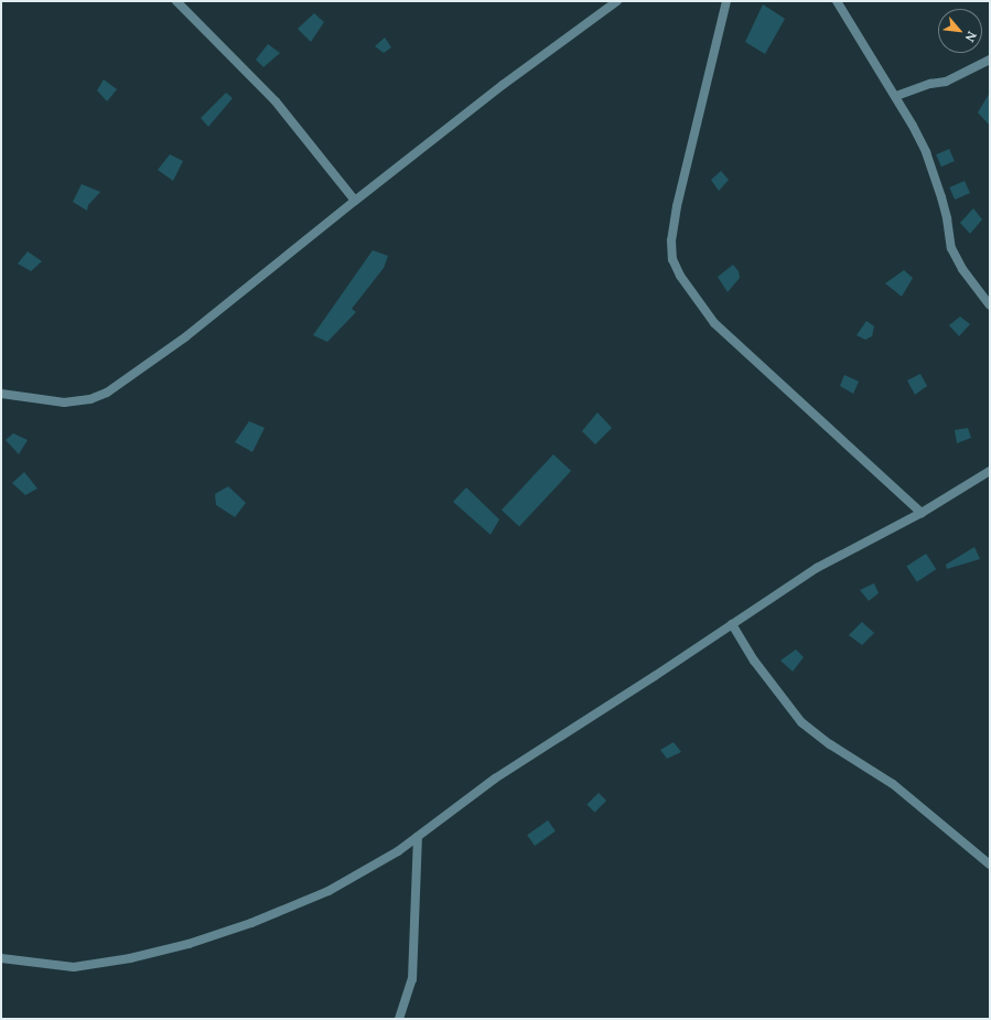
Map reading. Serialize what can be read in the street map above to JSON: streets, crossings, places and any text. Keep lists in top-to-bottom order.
{
  "north": "bottom right"
}
